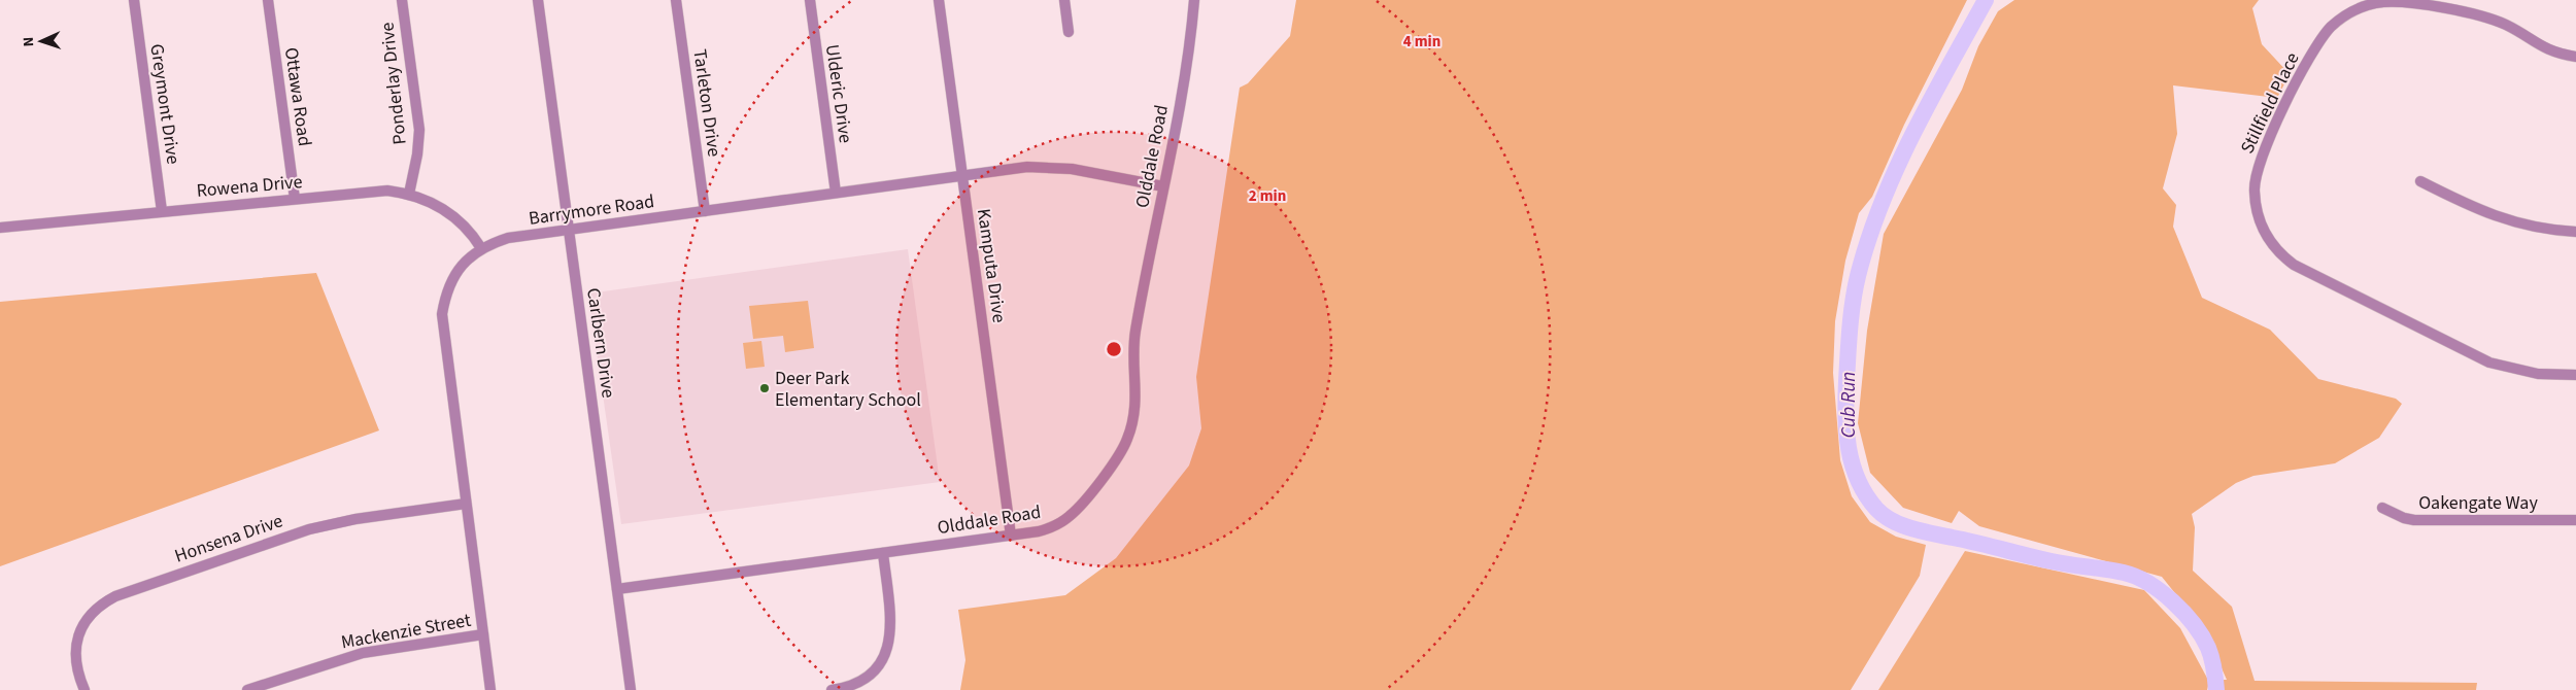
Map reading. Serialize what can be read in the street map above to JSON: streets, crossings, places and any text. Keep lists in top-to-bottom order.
{
  "streets": {
    "street": [
      "Ponderlay Drive",
      "Ulderic Drive",
      "Ottawa Road",
      "Tarleton Drive",
      "Stillfield Place",
      "Greymont Drive",
      "Olddale Road",
      "Rowena Drive",
      "Barrymore Road",
      "Kamputa Drive",
      "Carlbern Drive",
      "Oakengate Way",
      "Honsena Drive",
      "Mackenzie Street"
    ]
  },
  "crossings": [
    ["Ponderlay Drive", "Rowena Drive"],
    ["Ulderic Drive", "Barrymore Road"],
    ["Ottawa Road", "Rowena Drive"],
    ["Tarleton Drive", "Barrymore Road"],
    ["Greymont Drive", "Rowena Drive"],
    ["Olddale Road", "Barrymore Road"],
    ["Olddale Road", "Kamputa Drive"],
    ["Olddale Road", "Carlbern Drive"],
    ["Rowena Drive", "Barrymore Road"],
    ["Barrymore Road", "Kamputa Drive"],
    ["Barrymore Road", "Carlbern Drive"],
    ["Barrymore Road", "Honsena Drive"],
    ["Barrymore Road", "Mackenzie Street"]
  ],
  "water": ["Cub Run"],
  "places": ["Deer Park Elementary School"],
  "north": "left",
  "rings": ["4 min", "2 min"]
}
